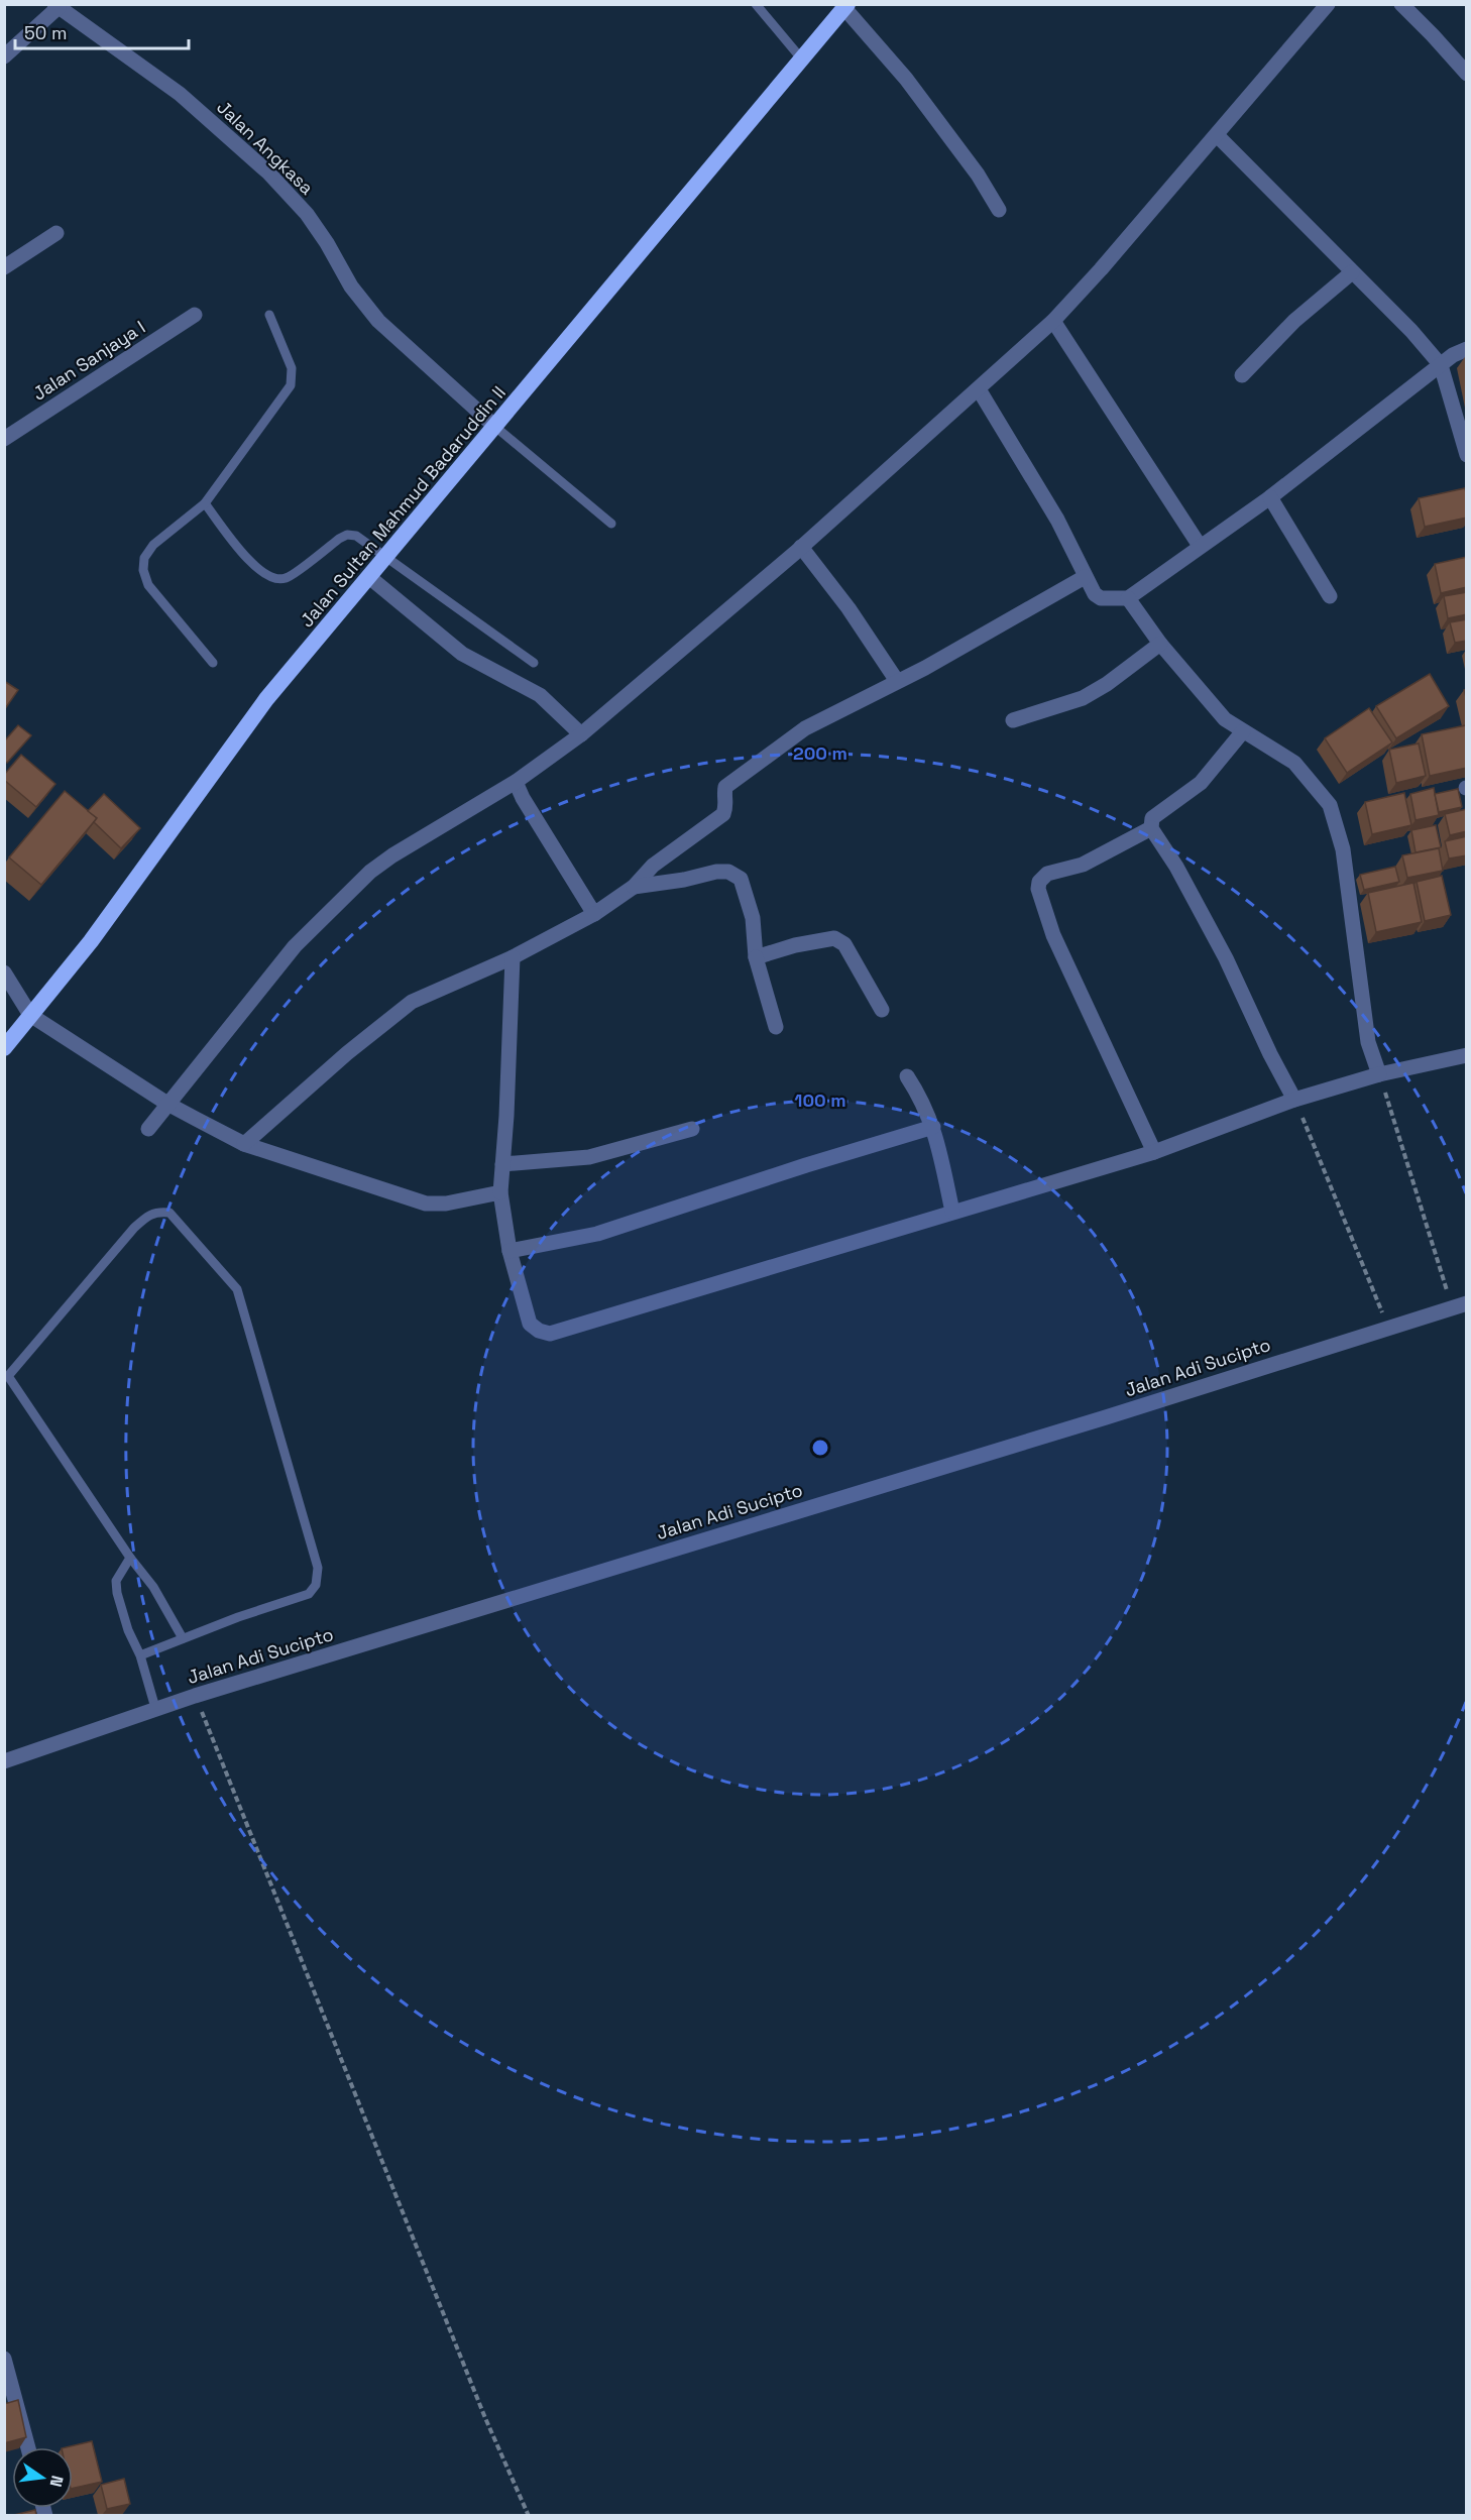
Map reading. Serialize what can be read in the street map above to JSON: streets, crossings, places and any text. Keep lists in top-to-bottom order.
{
  "streets": {
    "highway": ["Jalan Sultan Mahmud Badaruddin II"],
    "street": ["Jalan Angkasa", "Jalan Sanjaya I", "Jalan Adi Sucipto"]
  },
  "crossings": [
    ["Jalan Angkasa", "Jalan Sultan Mahmud Badaruddin II"]
  ],
  "scale_bar": "50 m",
  "north": "right",
  "rings": ["200 m", "100 m"]
}
